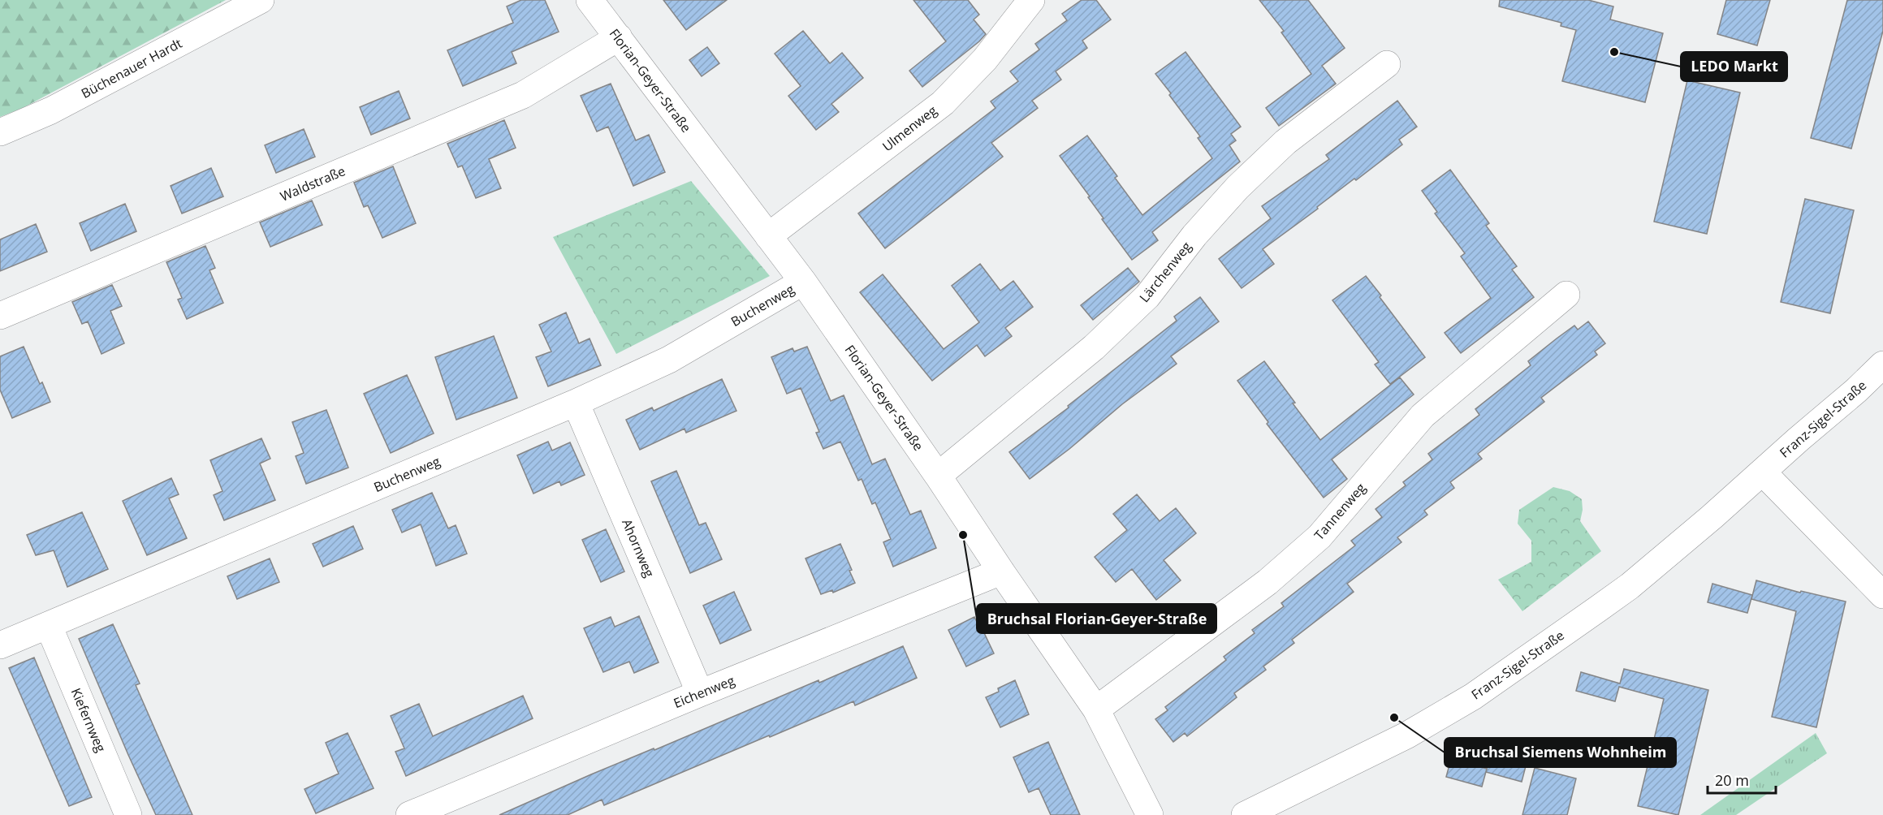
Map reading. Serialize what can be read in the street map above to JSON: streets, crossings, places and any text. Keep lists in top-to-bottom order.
{
  "streets": {
    "street": [
      "Büchenauer Hardt",
      "Florian-Geyer-Straße",
      "Ulmenweg",
      "Waldstraße",
      "Lärchenweg",
      "Buchenweg",
      "Franz-Sigel-Straße",
      "Tannenweg",
      "Ahornweg",
      "Eichenweg",
      "Kiefernweg"
    ]
  },
  "crossings": [
    ["Florian-Geyer-Straße", "Ulmenweg"],
    ["Florian-Geyer-Straße", "Waldstraße"],
    ["Florian-Geyer-Straße", "Lärchenweg"],
    ["Florian-Geyer-Straße", "Buchenweg"],
    ["Florian-Geyer-Straße", "Tannenweg"],
    ["Florian-Geyer-Straße", "Eichenweg"],
    ["Buchenweg", "Ahornweg"],
    ["Buchenweg", "Kiefernweg"],
    ["Ahornweg", "Eichenweg"]
  ],
  "places": ["LEDO Markt", "Bruchsal Florian-Geyer-Straße", "Bruchsal Siemens Wohnheim"],
  "scale_bar": "20 m"
}
